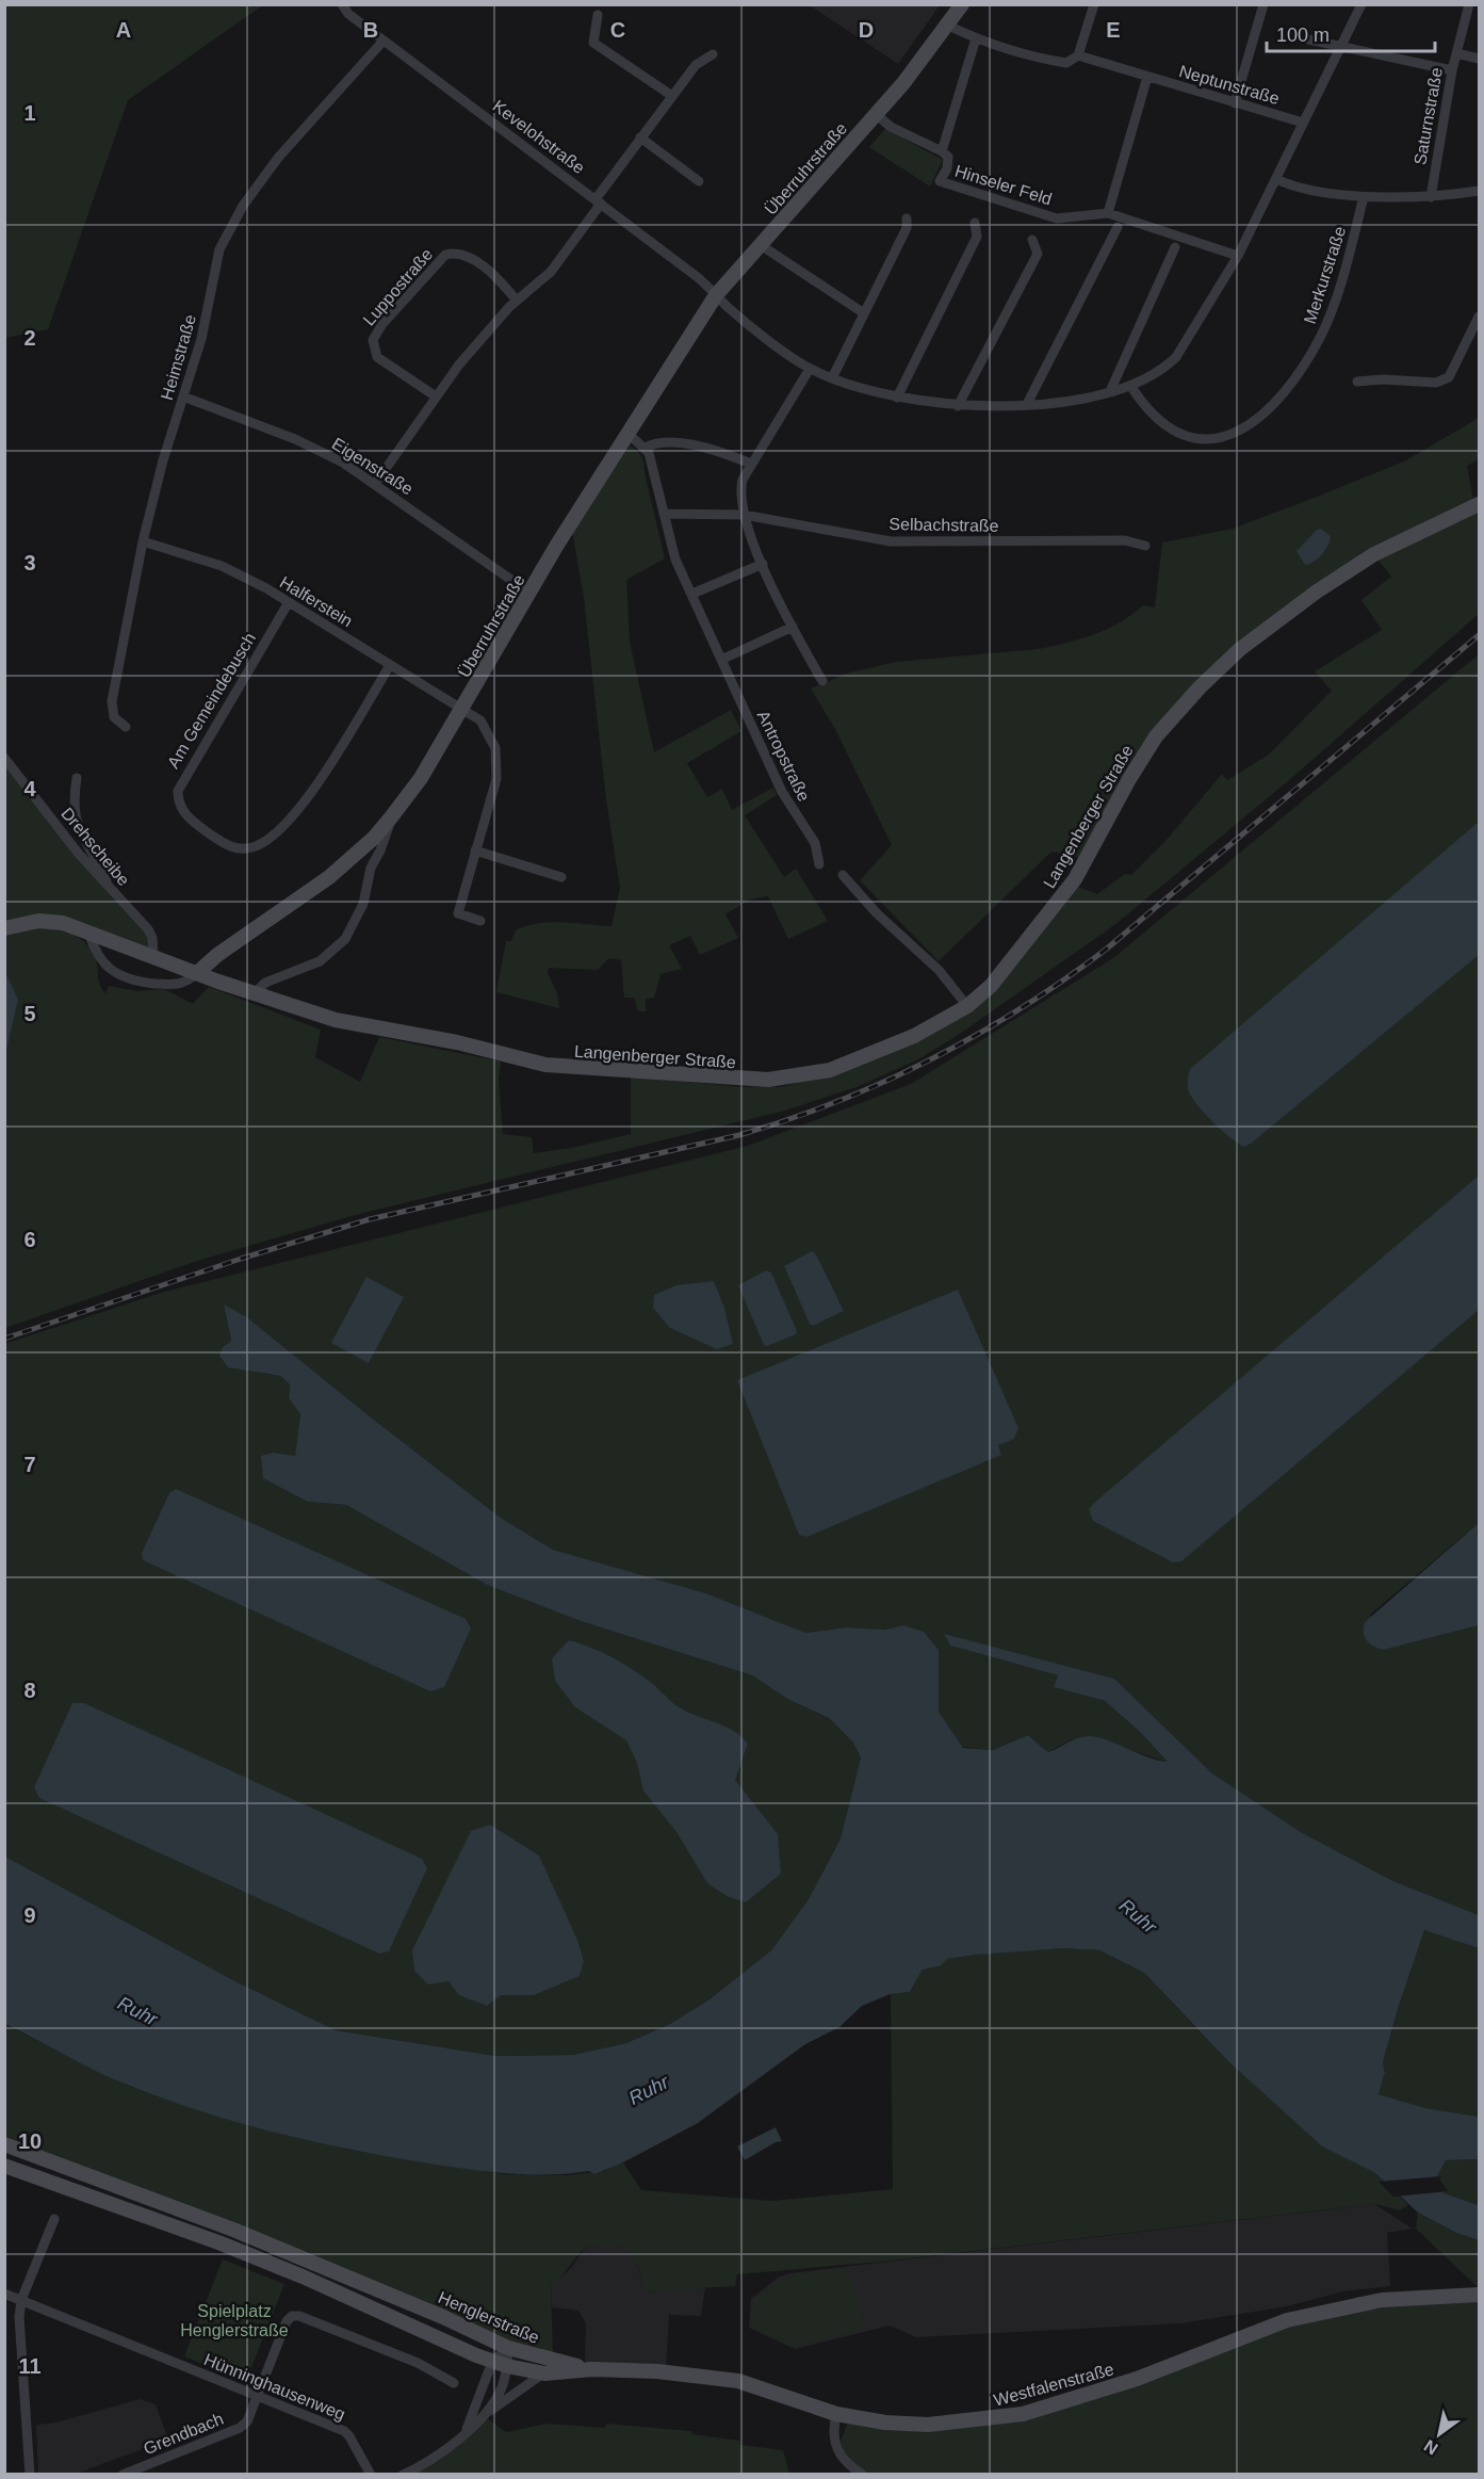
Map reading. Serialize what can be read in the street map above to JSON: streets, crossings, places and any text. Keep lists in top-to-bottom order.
{
  "streets": {
    "main road": [
      "Überruhrstraße",
      "Langenberger Straße",
      "Henglerstraße",
      "Westfalenstraße"
    ],
    "street": [
      "Neptunstraße",
      "Saturnstraße",
      "Kevelohstraße",
      "Hinseler Feld",
      "Merkurstraße",
      "Luppostraße",
      "Heimstraße",
      "Eigenstraße",
      "Selbachstraße",
      "Halferstein",
      "Am Gemeindebusch",
      "Antropstraße",
      "Drehscheibe",
      "Hünninghausenweg",
      "Grendbach"
    ]
  },
  "crossings": [
    ["Neptunstraße", "Überruhrstraße"],
    ["Kevelohstraße", "Überruhrstraße"],
    ["Kevelohstraße", "Heimstraße"],
    ["Überruhrstraße", "Eigenstraße"],
    ["Überruhrstraße", "Halferstein"],
    ["Überruhrstraße", "Langenberger Straße"],
    ["Heimstraße", "Eigenstraße"],
    ["Heimstraße", "Halferstein"],
    ["Selbachstraße", "Antropstraße"],
    ["Halferstein", "Am Gemeindebusch"],
    ["Langenberger Straße", "Drehscheibe"],
    ["Henglerstraße", "Westfalenstraße"],
    ["Hünninghausenweg", "Grendbach"]
  ],
  "water": ["Ruhr"],
  "parks": ["Spielplatz Henglerstraße"],
  "scale_bar": "100 m",
  "north": "bottom left",
  "grid": {
    "columns": [
      "A",
      "B",
      "C",
      "D",
      "E"
    ],
    "rows": [
      "1",
      "2",
      "3",
      "4",
      "5",
      "6",
      "7",
      "8",
      "9",
      "10",
      "11"
    ]
  }
}
